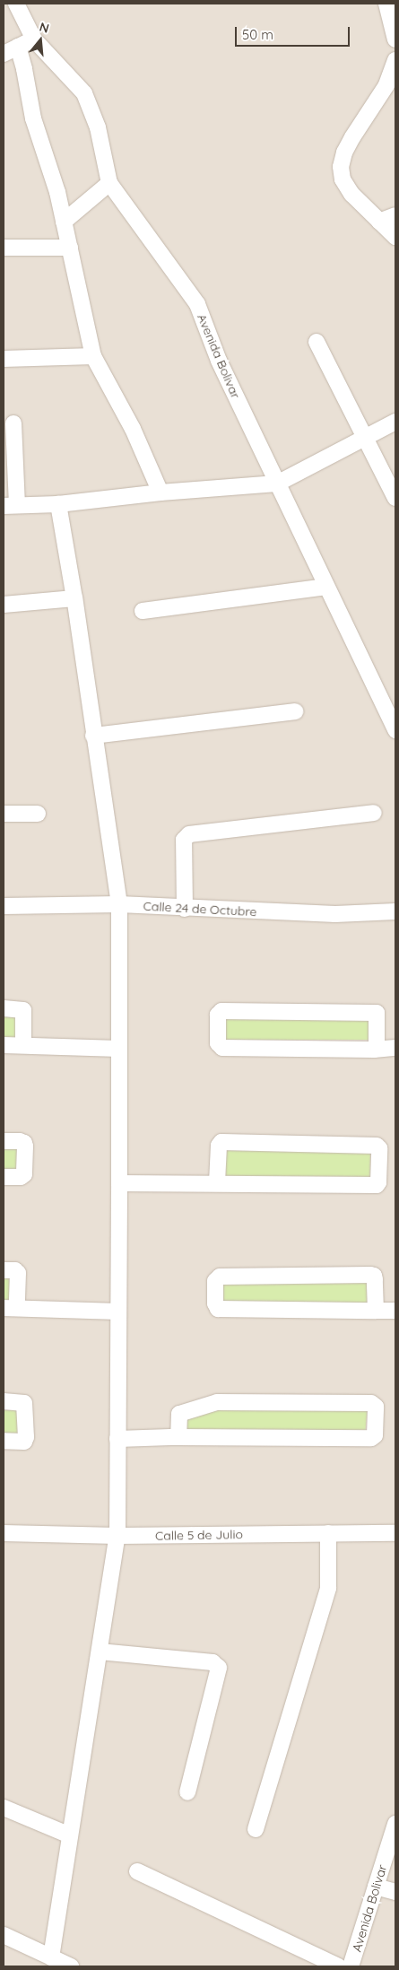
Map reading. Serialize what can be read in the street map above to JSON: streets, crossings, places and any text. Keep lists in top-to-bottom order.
{
  "streets": {
    "street": ["Avenida Bolivar", "Calle 24 de Octubre", "Calle 5 de Julio"]
  },
  "scale_bar": "50 m",
  "north": "top"
}
